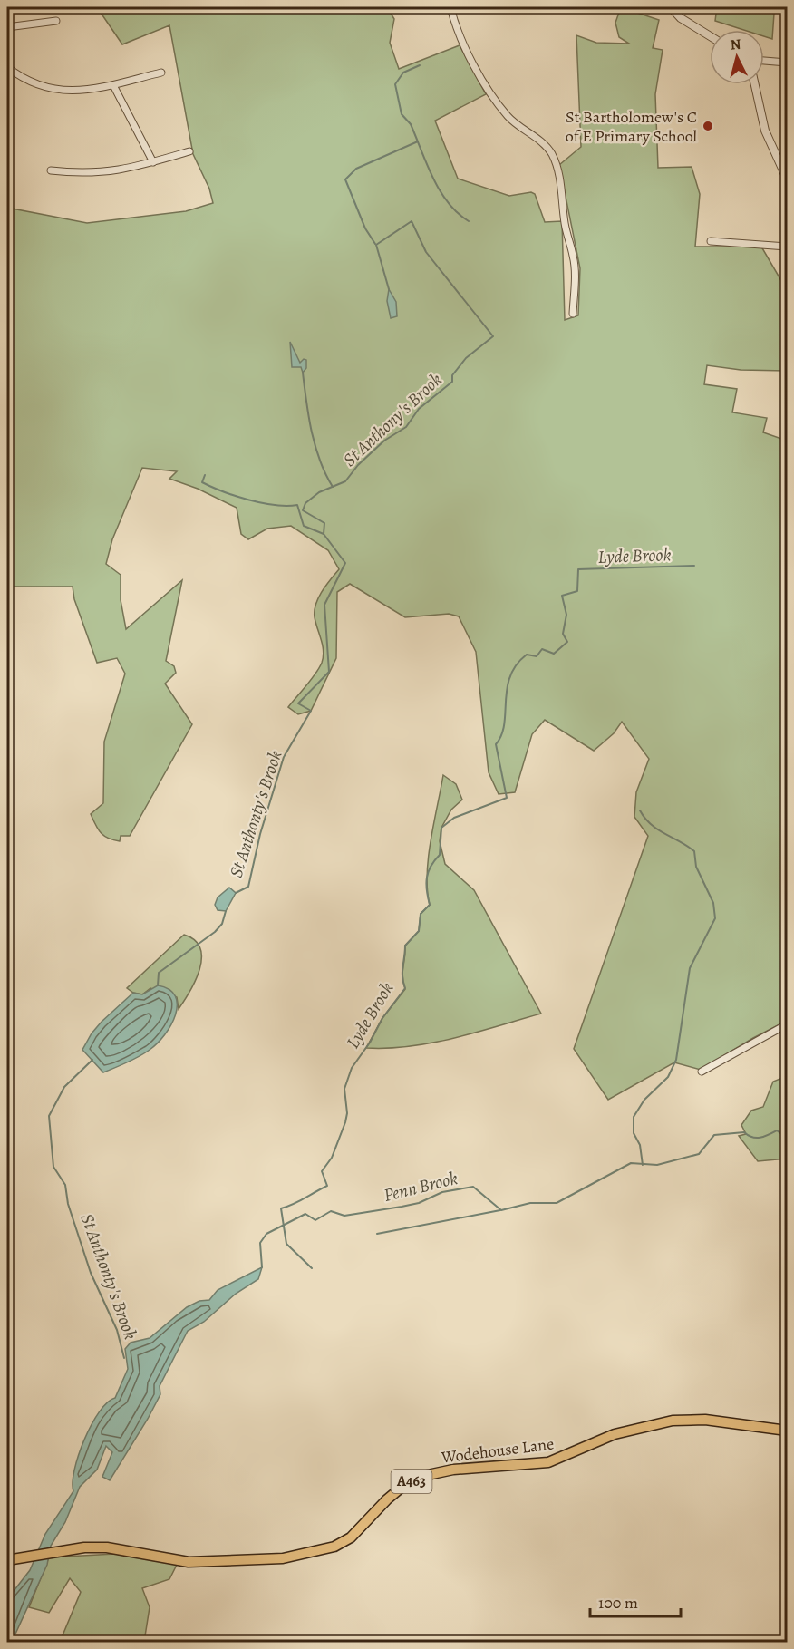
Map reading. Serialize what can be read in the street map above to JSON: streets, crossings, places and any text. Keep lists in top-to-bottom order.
{
  "streets": {
    "main road": ["Wodehouse Lane", "A463"]
  },
  "water": [
    "St Anthony's Brook",
    "Lyde Brook",
    "St Anthonty's Brook",
    "Penn Brook"
  ],
  "places": ["St Bartholomew's C of E Primary School"],
  "scale_bar": "100 m",
  "north": "top"
}
